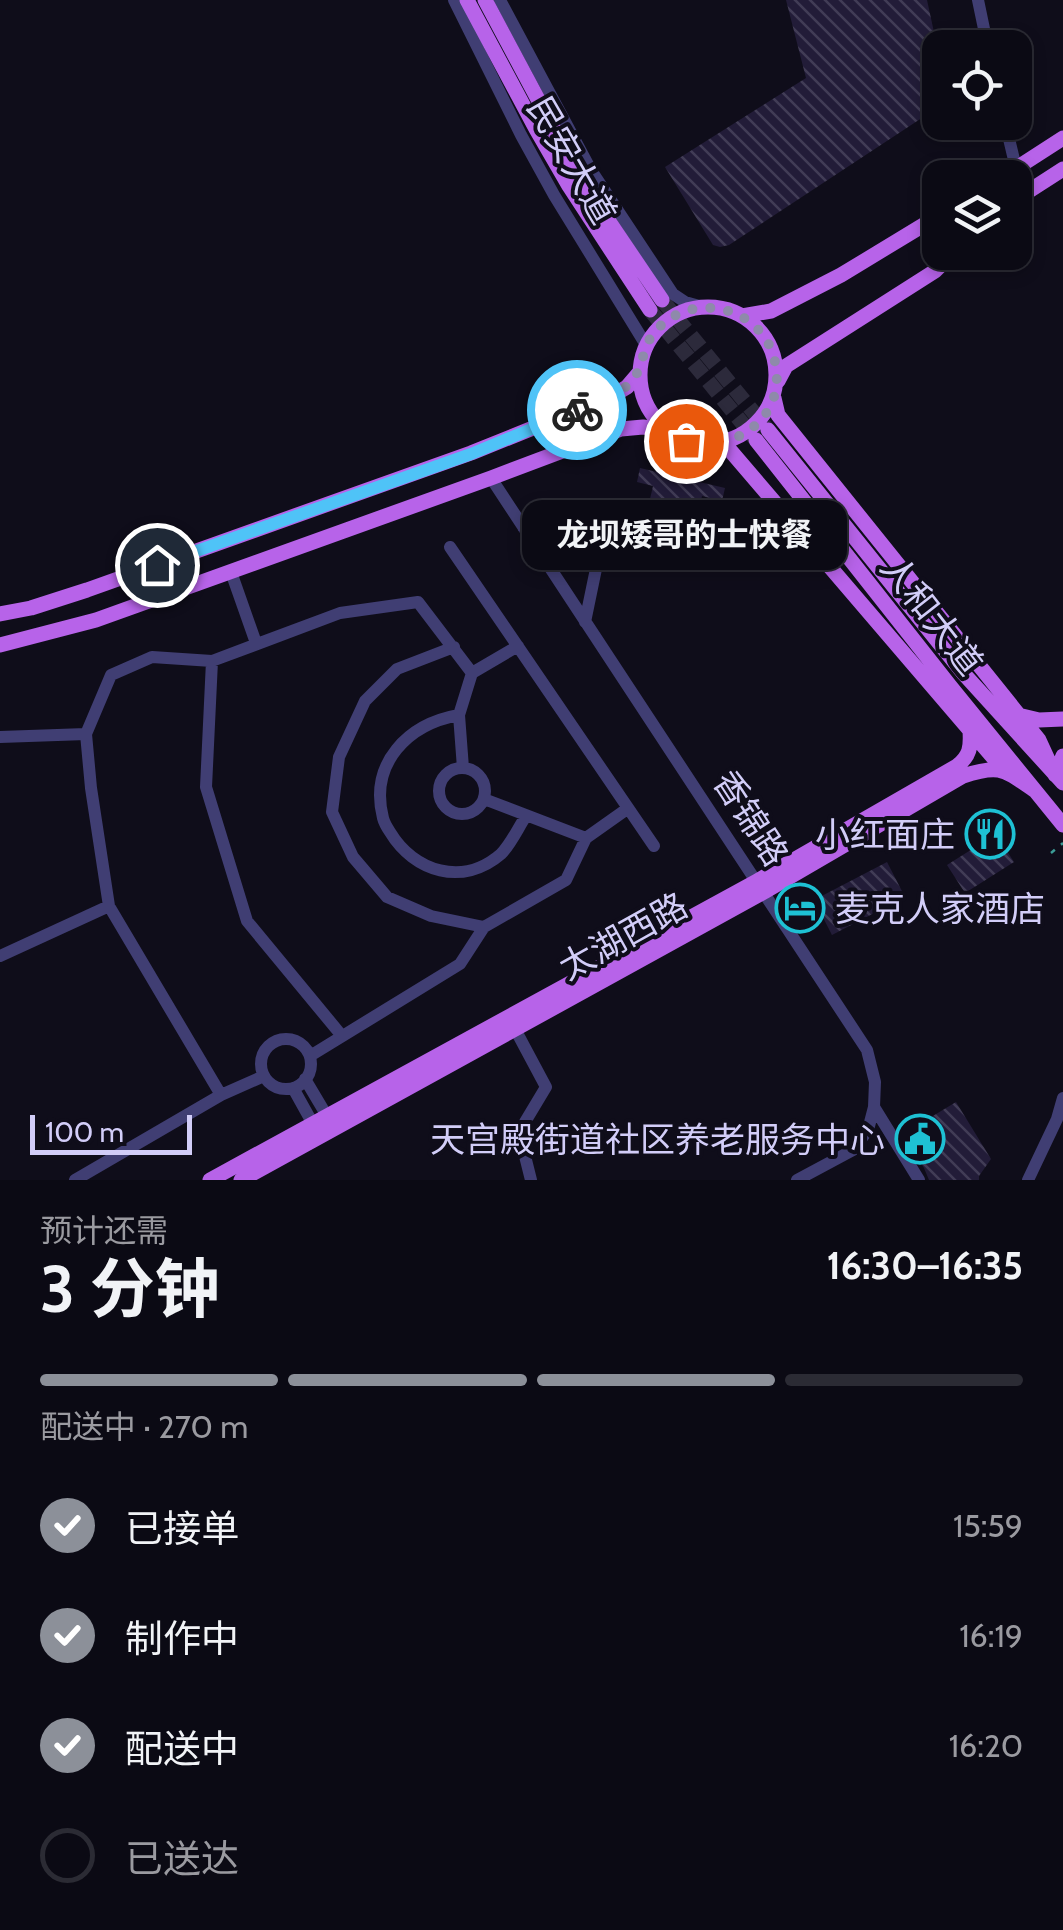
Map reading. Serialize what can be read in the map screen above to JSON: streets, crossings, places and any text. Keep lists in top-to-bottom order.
{
  "streets": {
    "main road": ["民安大道", "人和大道", "太湖西路"],
    "street": ["香锦路"]
  },
  "crossings": [
    ["香锦路", "太湖西路"]
  ],
  "places": {
    "other": ["龙坝矮哥的士快餐"],
    "restaurant": ["小红面庄"],
    "hotel": ["麦克人家酒店"],
    "public building": ["天宫殿街道社区养老服务中心"]
  },
  "scale_bar": "100 m",
  "page": {
    "bubble": "龙坝矮哥的士快餐",
    "scale": "100 m",
    "heading": ["3 分钟", "预计还需", "16:30–16:35"],
    "bar": "配送中 · 270 m",
    "list": [
      ["已接单", "15:59"],
      ["制作中", "16:19"],
      ["配送中", "16:20"],
      "已送达"
    ]
  }
}
